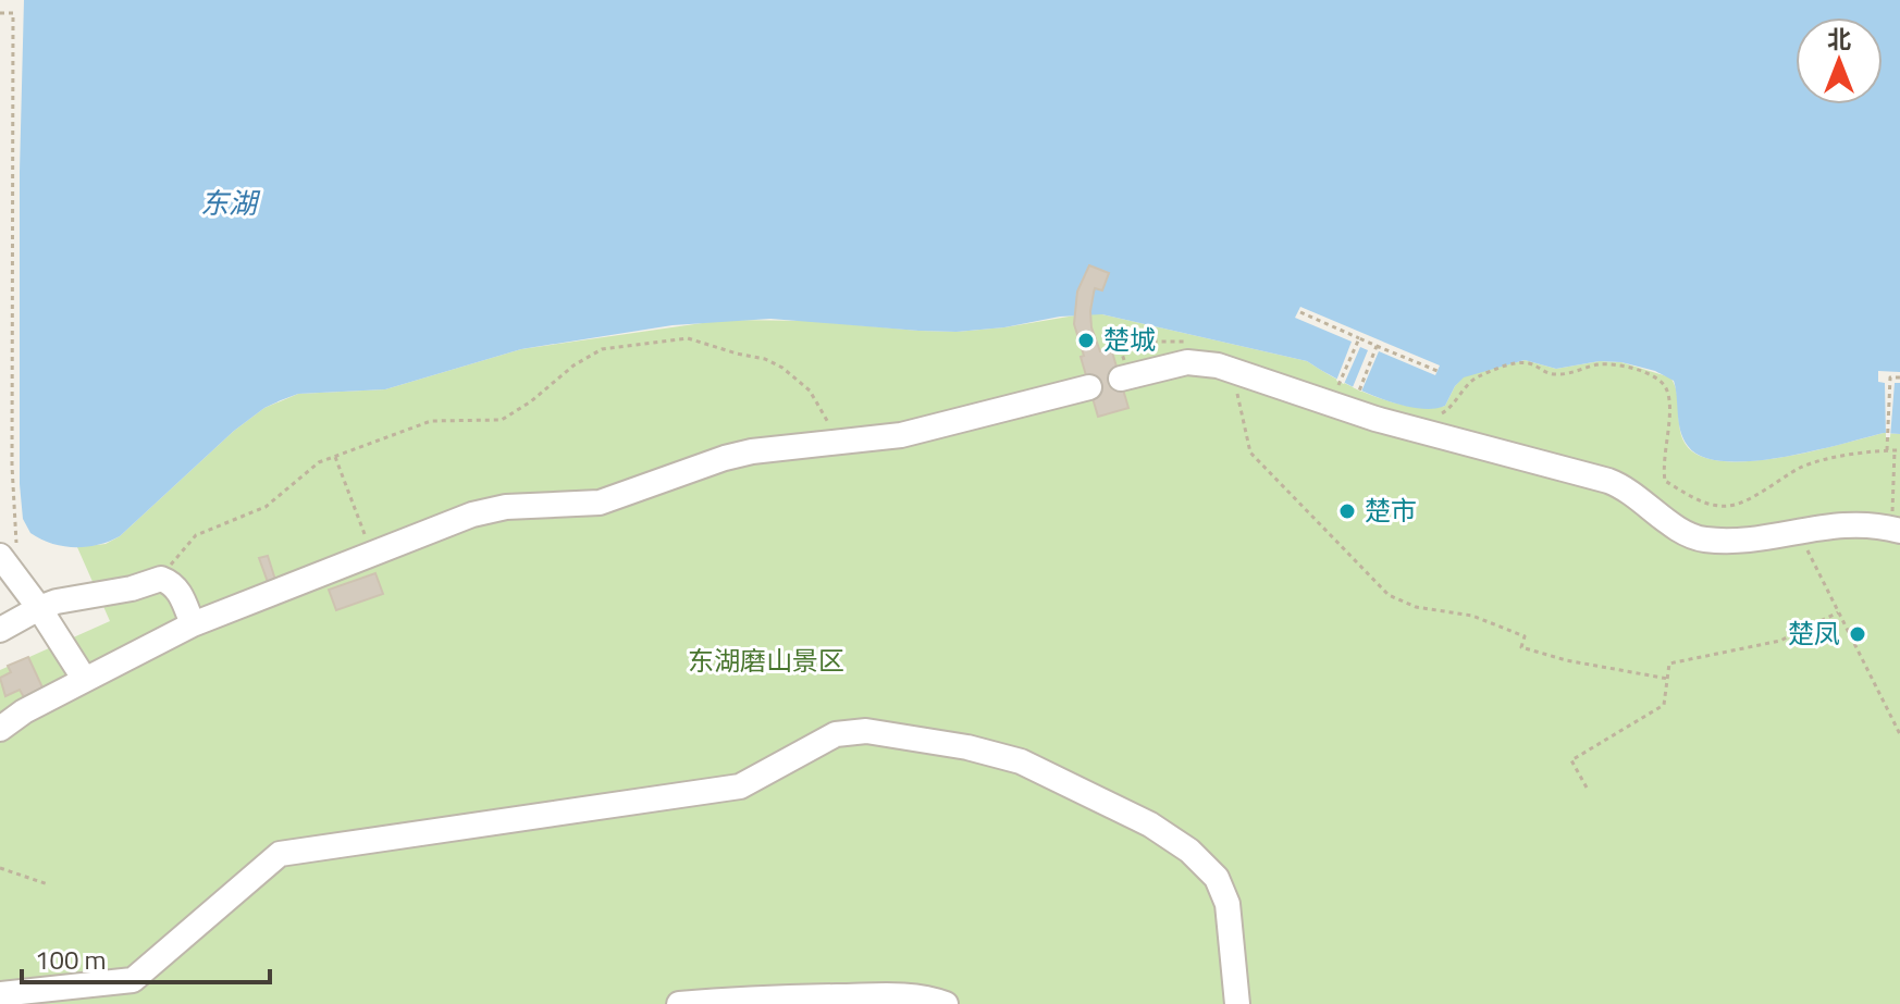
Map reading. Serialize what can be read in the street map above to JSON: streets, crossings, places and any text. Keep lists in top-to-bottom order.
{
  "water": ["东湖"],
  "parks": ["东湖磨山景区"],
  "places": ["楚城", "楚市", "楚凤"],
  "scale_bar": "100 m",
  "north": "top"
}
